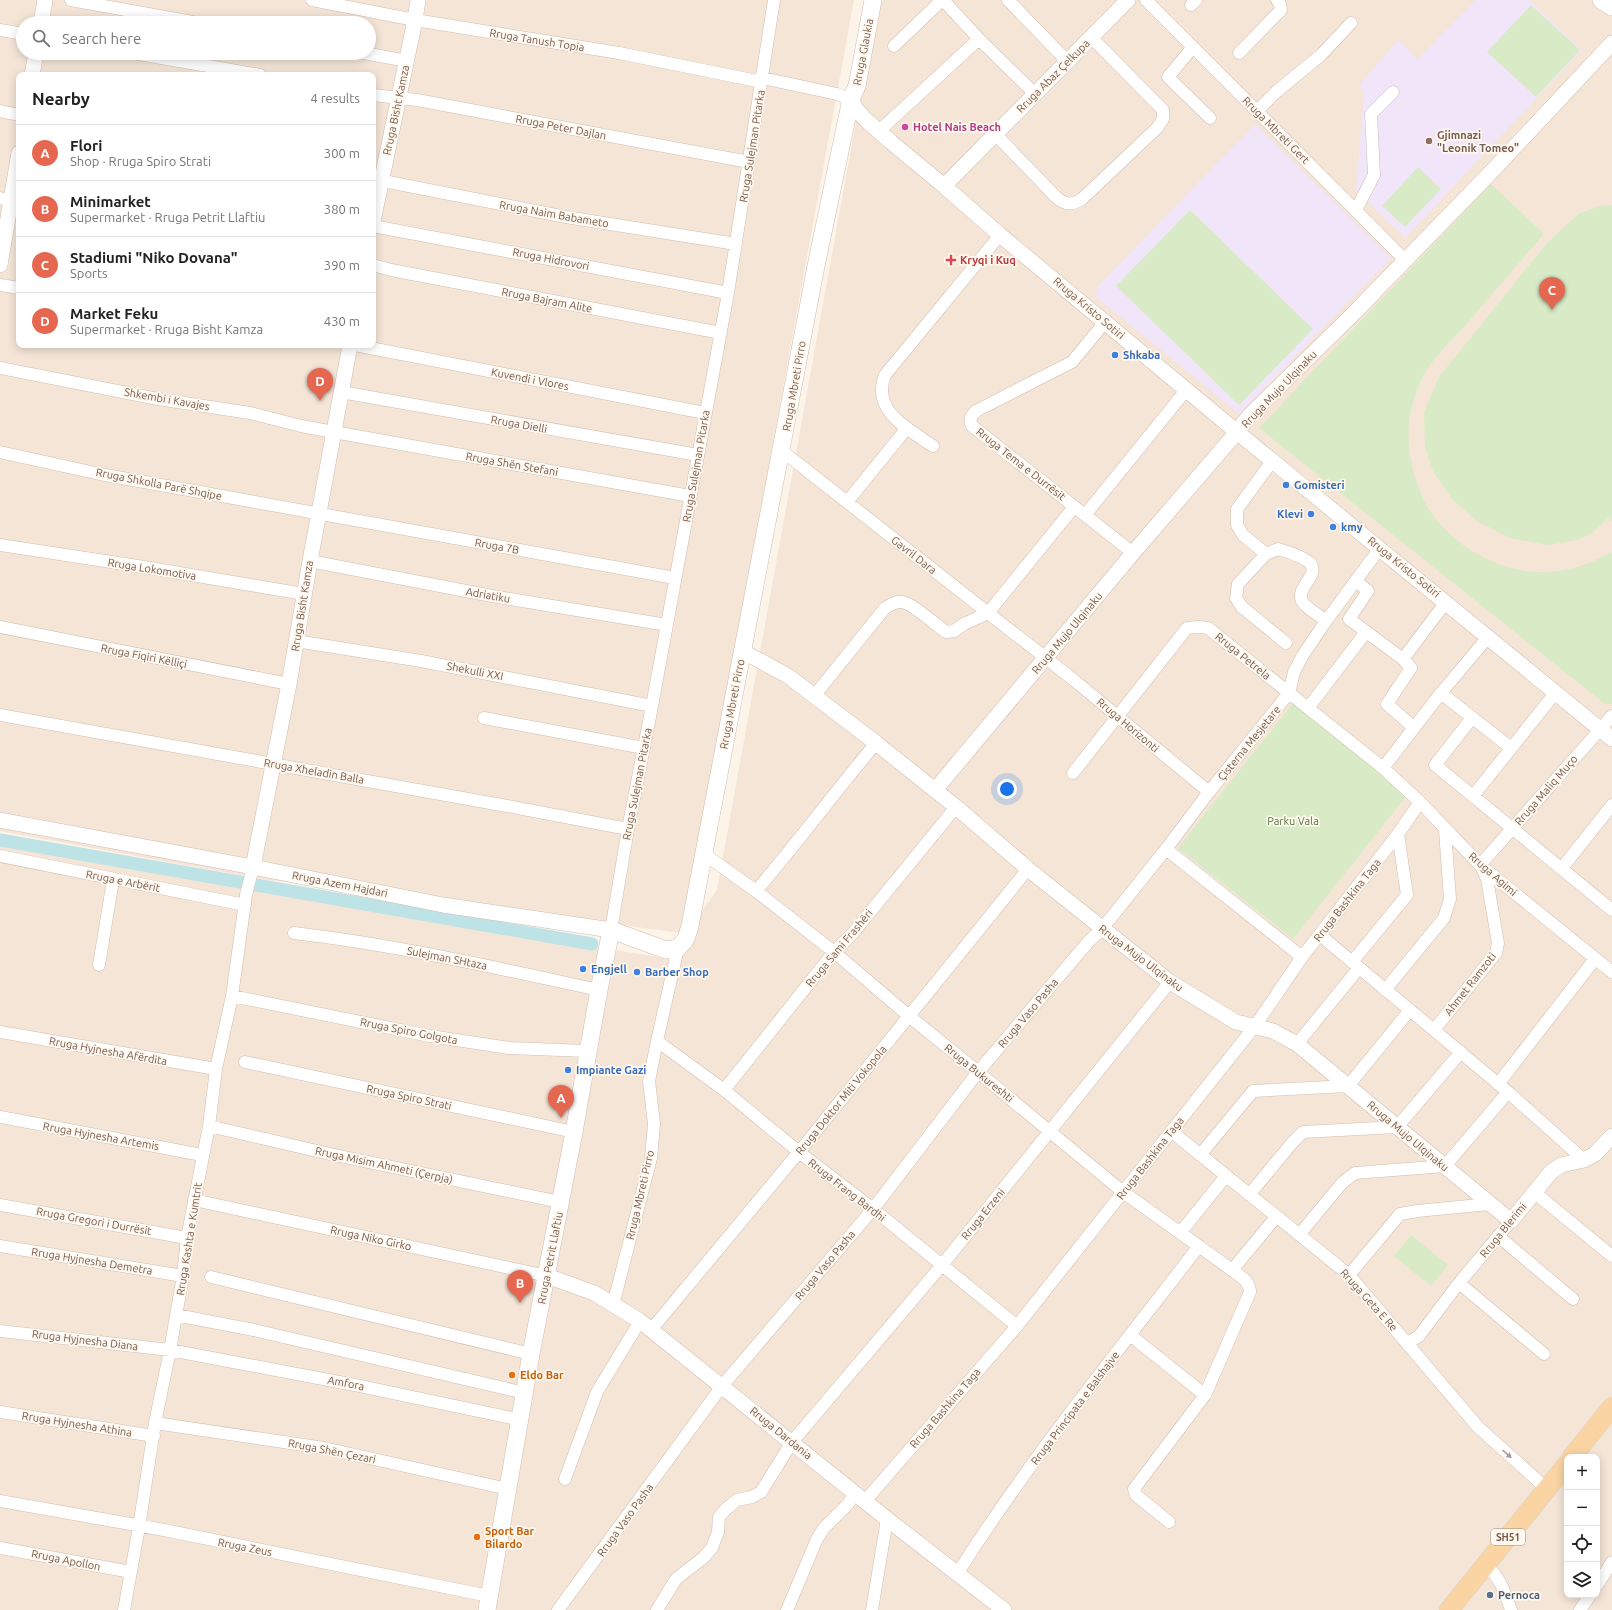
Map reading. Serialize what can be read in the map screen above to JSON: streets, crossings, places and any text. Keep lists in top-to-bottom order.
{
  "streets": {
    "main road": [
      "Rruga Glaukia",
      "Rruga Mbreti Pirro",
      "Rruga Azem Hajdari",
      "Rruga Petrit Llaftiu",
      "SH51"
    ],
    "street": [
      "Rruga Tanush Topia",
      "Rruga Abaz Çelkupa",
      "Rruga Bisht Kamza",
      "Rruga Peter Dajlan",
      "Rruga Mbreti Gert",
      "Rruga Sulejman Pitarka",
      "Rruga Naim Babameto",
      "Rruga Hidrovori",
      "Rruga Bajram Alite",
      "Rruga Kristo Sotiri",
      "Kuvendi i Vlores",
      "Rruga Mujo Ulqinaku",
      "Shkembi i Kavajes",
      "Rruga Dielli",
      "Rruga Shën Stefani",
      "Rruga Tema e Durrësit",
      "Rruga Shkolla Parë Shqipe",
      "Rruga 7B",
      "Gavril Dara",
      "Rruga Lokomotiva",
      "Adriatiku",
      "Rruga Fiqiri Këlliçi",
      "Rruga Petrela",
      "Shekulli XXI",
      "Rruga Horizonti",
      "Çisterna Mesjetare",
      "Rruga Xheladin Balla",
      "Rruga Maliq Muço",
      "Rruga Agimi",
      "Rruga e Arbërit",
      "Rruga Bashkina Taga",
      "Rruga Sami Frashëri",
      "Sulejman SHtaza",
      "Ahmet Ramzoti",
      "Rruga Vaso Pasha",
      "Rruga Spiro Golgota",
      "Rruga Hyjnesha Afërdita",
      "Rruga Bukureshti",
      "Rruga Spiro Strati",
      "Rruga Doktor Miti Vokopola",
      "Rruga Hyjnesha Artemis",
      "Rruga Misim Ahmeti (Çerpja)",
      "Rruga Frang Bardhi",
      "Rruga Erzeni",
      "Rruga Gregori i Durrësit",
      "Rruga Blerimi",
      "Rruga Niko Girko",
      "Rruga Kashta e Kumtrit",
      "Rruga Hyjnesha Demetra",
      "Rruga Geta E Re",
      "Rruga Hyjnesha Diana",
      "Amfora",
      "Rruga Principata e Balshajve",
      "Rruga Hyjnesha Athina",
      "Rruga Dardania",
      "Rruga Shën Çezari",
      "Rruga Zeus",
      "Rruga Apollon"
    ]
  },
  "crossings": [
    ["Rruga Tanush Topia", "Rruga Glaukia"],
    ["Rruga Tanush Topia", "Rruga Bisht Kamza"],
    ["Rruga Tanush Topia", "Rruga Sulejman Pitarka"],
    ["Rruga Tanush Topia", "Rruga Kristo Sotiri"],
    ["Rruga Tanush Topia", "Rruga Mbreti Pirro"],
    ["Rruga Glaukia", "Rruga Kristo Sotiri"],
    ["Rruga Glaukia", "Rruga Mbreti Pirro"],
    ["Rruga Abaz Çelkupa", "Rruga Kristo Sotiri"],
    ["Rruga Bisht Kamza", "Rruga Peter Dajlan"],
    ["Rruga Bisht Kamza", "Rruga Naim Babameto"],
    ["Rruga Bisht Kamza", "Shkembi i Kavajes"],
    ["Rruga Bisht Kamza", "Rruga Dielli"],
    ["Rruga Bisht Kamza", "Rruga Shën Stefani"],
    ["Rruga Bisht Kamza", "Rruga Shkolla Parë Shqipe"],
    ["Rruga Bisht Kamza", "Rruga 7B"],
    ["Rruga Bisht Kamza", "Rruga Lokomotiva"],
    ["Rruga Bisht Kamza", "Adriatiku"],
    ["Rruga Bisht Kamza", "Rruga Fiqiri Këlliçi"],
    ["Rruga Bisht Kamza", "Shekulli XXI"],
    ["Rruga Bisht Kamza", "Rruga Xheladin Balla"],
    ["Rruga Bisht Kamza", "Rruga Azem Hajdari"],
    ["Rruga Bisht Kamza", "Rruga Kashta e Kumtrit"],
    ["Rruga Peter Dajlan", "Rruga Sulejman Pitarka"],
    ["Rruga Mbreti Gert", "Rruga Mujo Ulqinaku"],
    ["Rruga Sulejman Pitarka", "Rruga Naim Babameto"],
    ["Rruga Sulejman Pitarka", "Rruga Hidrovori"],
    ["Rruga Sulejman Pitarka", "Rruga Bajram Alite"],
    ["Rruga Sulejman Pitarka", "Kuvendi i Vlores"],
    ["Rruga Sulejman Pitarka", "Rruga Dielli"],
    ["Rruga Sulejman Pitarka", "Rruga Shën Stefani"],
    ["Rruga Sulejman Pitarka", "Rruga 7B"],
    ["Rruga Sulejman Pitarka", "Adriatiku"],
    ["Rruga Sulejman Pitarka", "Shekulli XXI"],
    ["Rruga Sulejman Pitarka", "Rruga Xheladin Balla"],
    ["Rruga Sulejman Pitarka", "Rruga Azem Hajdari"],
    ["Rruga Sulejman Pitarka", "Rruga Petrit Llaftiu"],
    ["Rruga Kristo Sotiri", "Rruga Mbreti Pirro"],
    ["Rruga Kristo Sotiri", "Rruga Mujo Ulqinaku"],
    ["Rruga Kristo Sotiri", "Rruga Tema e Durrësit"],
    ["Rruga Kristo Sotiri", "Çisterna Mesjetare"],
    ["Rruga Kristo Sotiri", "Rruga Maliq Muço"],
    ["Rruga Mbreti Pirro", "Rruga Mujo Ulqinaku"],
    ["Rruga Mbreti Pirro", "Gavril Dara"],
    ["Rruga Mbreti Pirro", "Rruga Azem Hajdari"],
    ["Rruga Mbreti Pirro", "Rruga Bukureshti"],
    ["Rruga Mbreti Pirro", "Rruga Frang Bardhi"],
    ["Rruga Mbreti Pirro", "Rruga Dardania"],
    ["Rruga Mujo Ulqinaku", "Rruga Tema e Durrësit"],
    ["Rruga Mujo Ulqinaku", "Gavril Dara"],
    ["Rruga Mujo Ulqinaku", "Rruga Horizonti"],
    ["Rruga Mujo Ulqinaku", "Çisterna Mesjetare"],
    ["Rruga Mujo Ulqinaku", "Rruga Bashkina Taga"],
    ["Rruga Mujo Ulqinaku", "Rruga Sami Frashëri"],
    ["Rruga Mujo Ulqinaku", "Rruga Vaso Pasha"],
    ["Rruga Mujo Ulqinaku", "Rruga Doktor Miti Vokopola"],
    ["Rruga Mujo Ulqinaku", "Rruga Erzeni"],
    ["Rruga Mujo Ulqinaku", "Rruga Blerimi"],
    ["Shkembi i Kavajes", "Rruga Shën Stefani"],
    ["Rruga Shkolla Parë Shqipe", "Rruga 7B"],
    ["Gavril Dara", "Rruga Horizonti"],
    ["Rruga Petrela", "Rruga Horizonti"],
    ["Rruga Petrela", "Çisterna Mesjetare"],
    ["Rruga Petrela", "Rruga Agimi"],
    ["Rruga Horizonti", "Çisterna Mesjetare"],
    ["Çisterna Mesjetare", "Rruga Vaso Pasha"],
    ["Rruga Maliq Muço", "Rruga Agimi"],
    ["Rruga Maliq Muço", "Ahmet Ramzoti"],
    ["Rruga Agimi", "Rruga Bashkina Taga"],
    ["Rruga Agimi", "Ahmet Ramzoti"],
    ["Rruga e Arbërit", "Rruga Kashta e Kumtrit"],
    ["Rruga Azem Hajdari", "Rruga Kashta e Kumtrit"],
    ["Rruga Azem Hajdari", "Rruga Petrit Llaftiu"],
    ["Rruga Bashkina Taga", "Rruga Bukureshti"],
    ["Rruga Bashkina Taga", "Rruga Frang Bardhi"],
    ["Rruga Bashkina Taga", "Rruga Geta E Re"],
    ["Rruga Bashkina Taga", "Rruga Dardania"],
    ["Rruga Sami Frashëri", "Rruga Bukureshti"],
    ["Rruga Sami Frashëri", "Rruga Frang Bardhi"],
    ["Sulejman SHtaza", "Rruga Petrit Llaftiu"],
    ["Rruga Vaso Pasha", "Rruga Bukureshti"],
    ["Rruga Vaso Pasha", "Rruga Frang Bardhi"],
    ["Rruga Vaso Pasha", "Rruga Dardania"],
    ["Rruga Spiro Golgota", "Rruga Kashta e Kumtrit"],
    ["Rruga Spiro Golgota", "Rruga Petrit Llaftiu"],
    ["Rruga Hyjnesha Afërdita", "Rruga Kashta e Kumtrit"],
    ["Rruga Bukureshti", "Rruga Doktor Miti Vokopola"],
    ["Rruga Bukureshti", "Rruga Erzeni"],
    ["Rruga Bukureshti", "Rruga Principata e Balshajve"],
    ["Rruga Spiro Strati", "Rruga Petrit Llaftiu"],
    ["Rruga Doktor Miti Vokopola", "Rruga Frang Bardhi"],
    ["Rruga Doktor Miti Vokopola", "Rruga Dardania"],
    ["Rruga Hyjnesha Artemis", "Rruga Kashta e Kumtrit"],
    ["Rruga Misim Ahmeti (Çerpja)", "Rruga Kashta e Kumtrit"],
    ["Rruga Misim Ahmeti (Çerpja)", "Rruga Petrit Llaftiu"],
    ["Rruga Frang Bardhi", "Rruga Erzeni"],
    ["Rruga Erzeni", "Rruga Dardania"],
    ["Rruga Gregori i Durrësit", "Rruga Kashta e Kumtrit"],
    ["Rruga Blerimi", "Rruga Geta E Re"],
    ["Rruga Niko Girko", "Rruga Kashta e Kumtrit"],
    ["Rruga Niko Girko", "Rruga Petrit Llaftiu"],
    ["Rruga Niko Girko", "Rruga Dardania"],
    ["Rruga Kashta e Kumtrit", "Rruga Hyjnesha Demetra"],
    ["Rruga Kashta e Kumtrit", "Rruga Hyjnesha Diana"],
    ["Rruga Kashta e Kumtrit", "Amfora"],
    ["Rruga Kashta e Kumtrit", "Rruga Hyjnesha Athina"],
    ["Rruga Kashta e Kumtrit", "Rruga Shën Çezari"],
    ["Rruga Kashta e Kumtrit", "Rruga Zeus"],
    ["Rruga Kashta e Kumtrit", "Rruga Apollon"],
    ["Rruga Petrit Llaftiu", "Amfora"],
    ["Rruga Petrit Llaftiu", "Rruga Dardania"],
    ["Rruga Petrit Llaftiu", "Rruga Shën Çezari"],
    ["Rruga Petrit Llaftiu", "Rruga Zeus"],
    ["Rruga Geta E Re", "SH51"],
    ["Rruga Hyjnesha Diana", "Amfora"],
    ["Rruga Principata e Balshajve", "Rruga Dardania"]
  ],
  "parks": ["Parku Vala"],
  "places": {
    "other": [
      "Hotel Nais Beach",
      "Gjimnazi \"Leonik Tomeo\"",
      "Shkaba",
      "Gomisteri",
      "Klevi",
      "kmy",
      "Engjell",
      "Barber Shop",
      "Impiante Gazi",
      "Eldo Bar",
      "Sport Bar Bilardo",
      "Pernoca"
    ],
    "health": ["Kryqi i Kuq"]
  },
  "page": {
    "search": "Search here",
    "heading": ["Nearby", "4 results"],
    "list": [
      {
        "mark": "A",
        "name": "Flori",
        "note": "Shop · Rruga Spiro Strati",
        "value": "300 m"
      },
      {
        "mark": "B",
        "name": "Minimarket",
        "note": "Supermarket · Rruga Petrit Llaftiu",
        "value": "380 m"
      },
      {
        "mark": "C",
        "name": "Stadiumi \"Niko Dovana\"",
        "note": "Sports",
        "value": "390 m"
      },
      {
        "mark": "D",
        "name": "Market Feku",
        "note": "Supermarket · Rruga Bisht Kamza",
        "value": "430 m"
      }
    ],
    "pins": [
      "C",
      "D",
      "A",
      "B"
    ],
    "map_buttons": ["+", "−"]
  }
}
